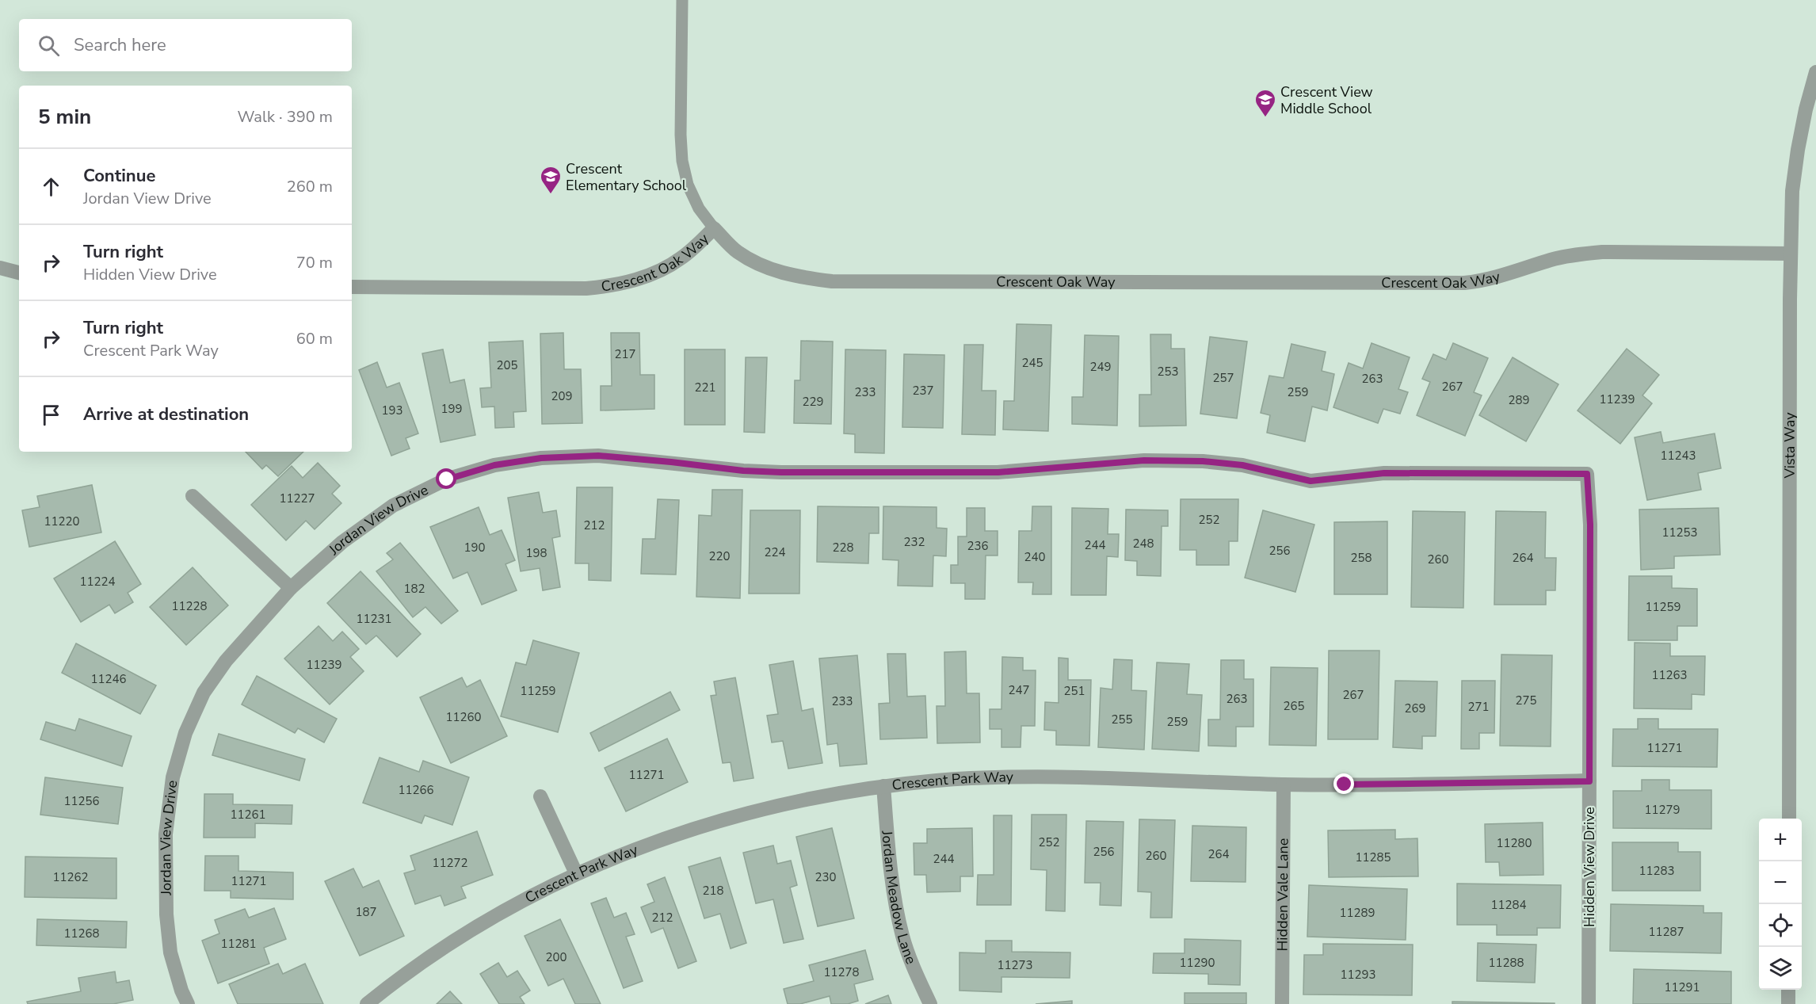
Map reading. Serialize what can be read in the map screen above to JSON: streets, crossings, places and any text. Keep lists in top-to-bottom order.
{
  "streets": {
    "street": [
      "Crescent Oak Way",
      "Vista Way",
      "Jordan View Drive",
      "Crescent Park Way",
      "Hidden View Drive",
      "Hidden Vale Lane",
      "Jordan Meadow Lane"
    ]
  },
  "crossings": [
    ["Crescent Oak Way", "Vista Way"],
    ["Jordan View Drive", "Hidden View Drive"],
    ["Crescent Park Way", "Hidden View Drive"],
    ["Crescent Park Way", "Hidden Vale Lane"],
    ["Crescent Park Way", "Jordan Meadow Lane"]
  ],
  "places": {
    "school or university": ["Crescent View Middle School", "Crescent Elementary School"]
  },
  "house_numbers": [
    "217",
    "245",
    "205",
    "249",
    "253",
    "257",
    "263",
    "267",
    "221",
    "237",
    "233",
    "259",
    "209",
    "11239",
    "289",
    "229",
    "199",
    "193",
    "11243",
    "11227",
    "252",
    "11220",
    "212",
    "11253",
    "232",
    "248",
    "244",
    "236",
    "190",
    "228",
    "256",
    "224",
    "198",
    "220",
    "240",
    "258",
    "264",
    "260",
    "11224",
    "182",
    "11228",
    "11259",
    "11231",
    "11239",
    "11263",
    "11246",
    "247",
    "11259",
    "251",
    "267",
    "263",
    "275",
    "233",
    "265",
    "271",
    "269",
    "11260",
    "255",
    "259",
    "11271",
    "11271",
    "11266",
    "11256",
    "11279",
    "11261",
    "252",
    "11280",
    "256",
    "264",
    "260",
    "11285",
    "244",
    "11272",
    "11283",
    "11262",
    "230",
    "11271",
    "218",
    "11284",
    "187",
    "11289",
    "212",
    "11287",
    "11268",
    "11281",
    "200",
    "11290",
    "11288",
    "11273",
    "11278",
    "11293",
    "11291"
  ],
  "page": {
    "search": "Search here",
    "heading": ["5 min", "Walk · 390 m"],
    "list": [
      ["Continue", "Jordan View Drive", "260 m"],
      ["Turn right", "Hidden View Drive", "70 m"],
      ["Turn right", "Crescent Park Way", "60 m"],
      "Arrive at destination"
    ],
    "map_buttons": ["+", "−"]
  }
}
